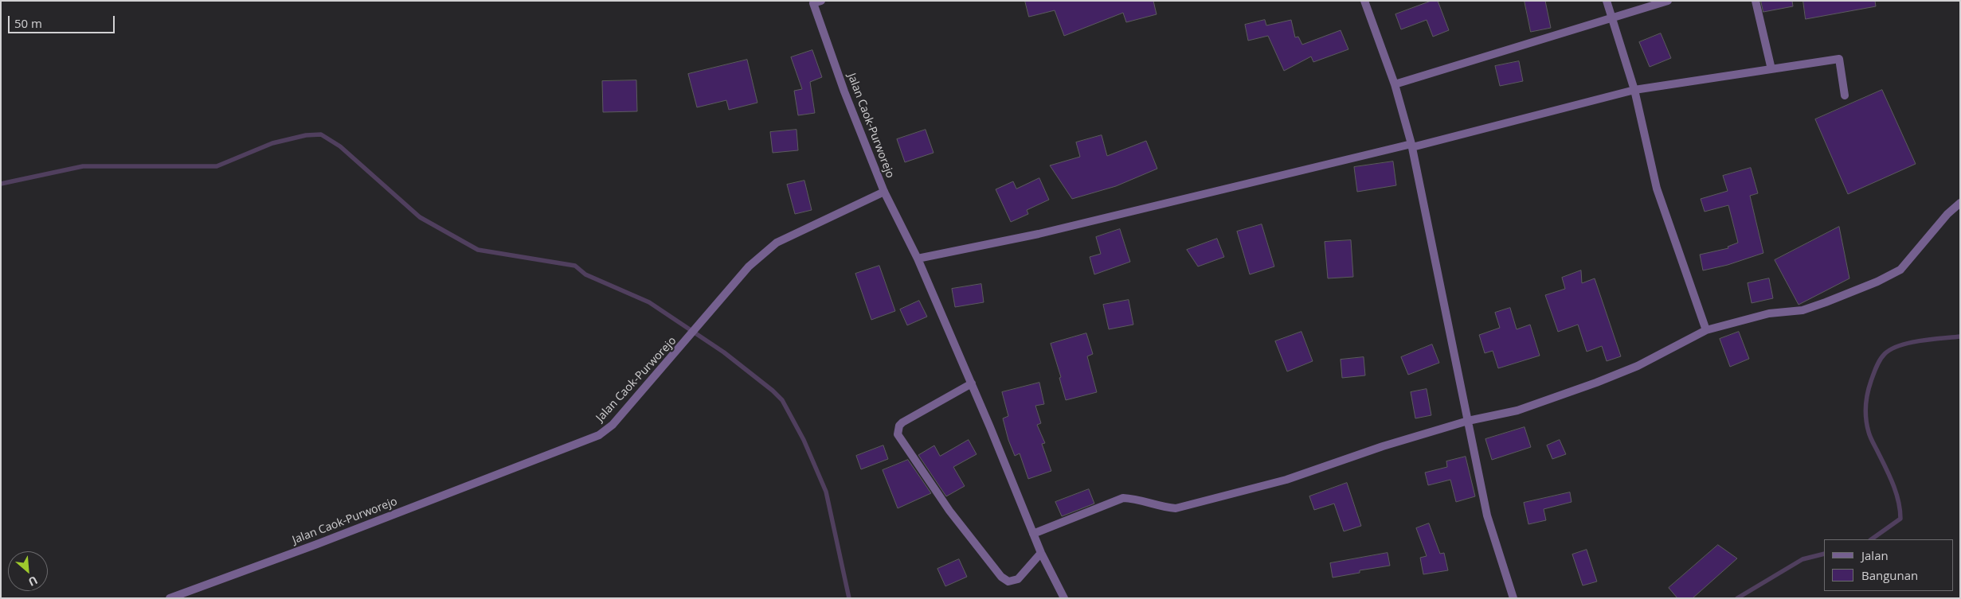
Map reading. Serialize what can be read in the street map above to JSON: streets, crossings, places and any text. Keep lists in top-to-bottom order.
{
  "streets": {
    "street": ["Jalan Caok-Purworejo"]
  },
  "legend": ["Jalan", "Bangunan"],
  "scale_bar": "50 m",
  "north": "bottom right"
}
